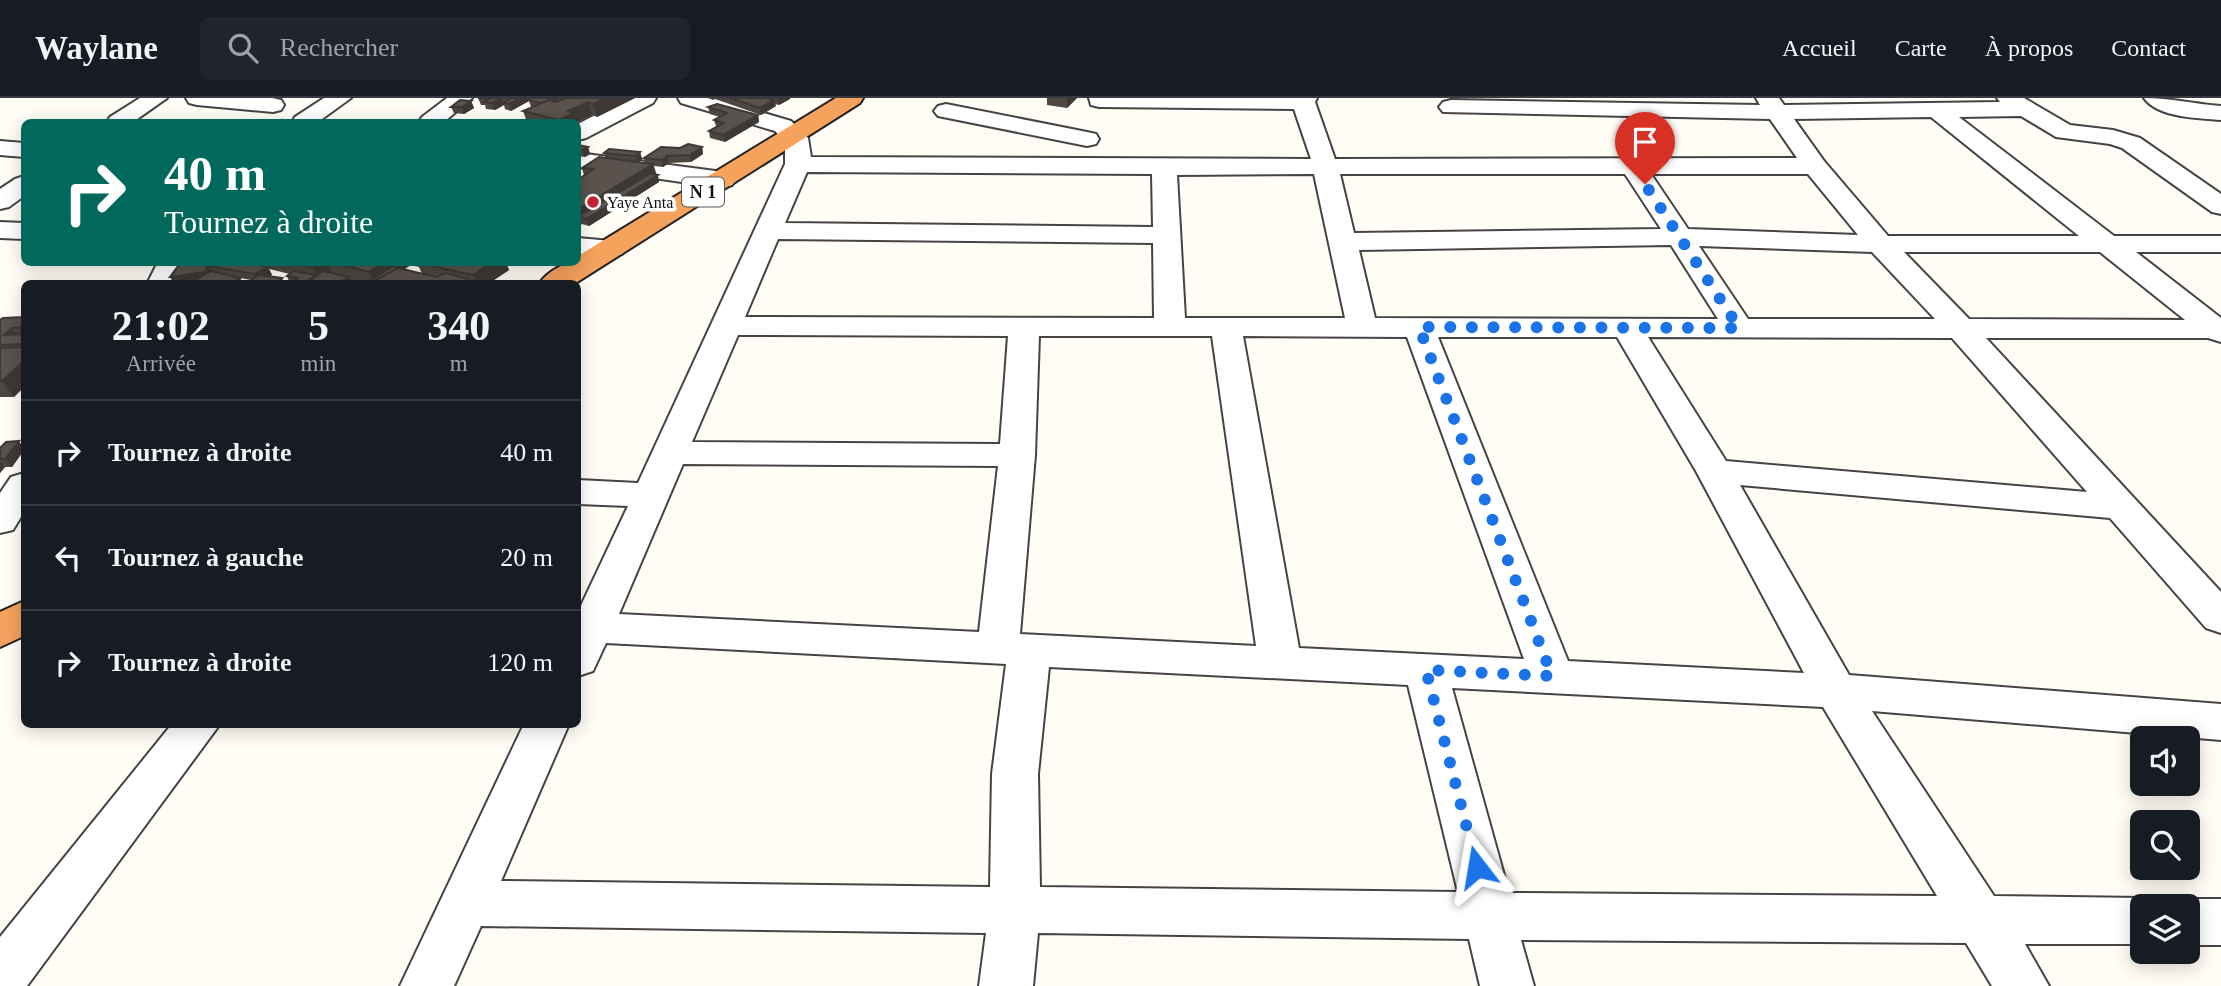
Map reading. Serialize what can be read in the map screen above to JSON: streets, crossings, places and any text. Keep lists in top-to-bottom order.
{
  "streets": {
    "highway": ["N 1"]
  },
  "places": ["Yaye Anta"],
  "page": {
    "header": "Waylane",
    "search": "Rechercher",
    "nav": [
      "Accueil",
      "Carte",
      "À propos",
      "Contact"
    ],
    "turn": ["40 m", "Tournez à droite"],
    "eta": [
      "21:02",
      "Arrivée",
      "5",
      "min",
      "340",
      "m"
    ],
    "list": [
      {
        "name": "Tournez à droite",
        "value": "40 m"
      },
      {
        "name": "Tournez à gauche",
        "value": "20 m"
      },
      {
        "name": "Tournez à droite",
        "value": "120 m"
      }
    ]
  }
}
